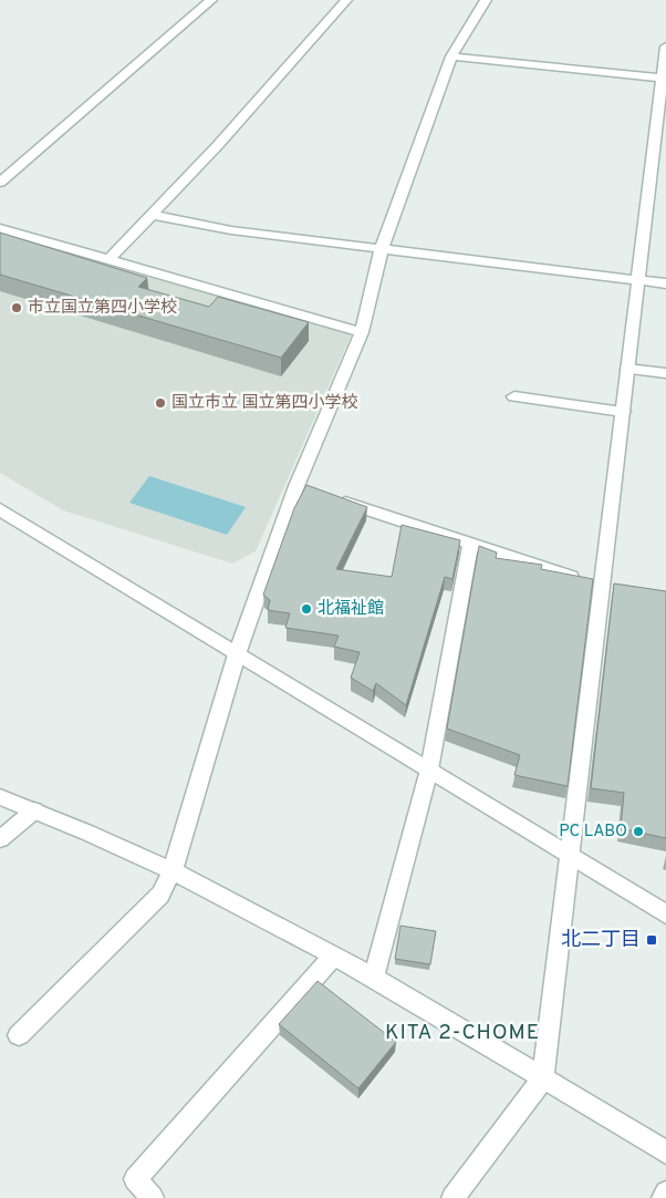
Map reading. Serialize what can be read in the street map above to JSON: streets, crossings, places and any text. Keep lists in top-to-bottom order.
{
  "districts": ["KITA 2-CHOME"],
  "places": {
    "other": [
      "市立国立第四小学校",
      "国立市立 国立第四小学校",
      "北福祉館",
      "PC LABO"
    ],
    "transit": ["北二丁目"]
  }
}
